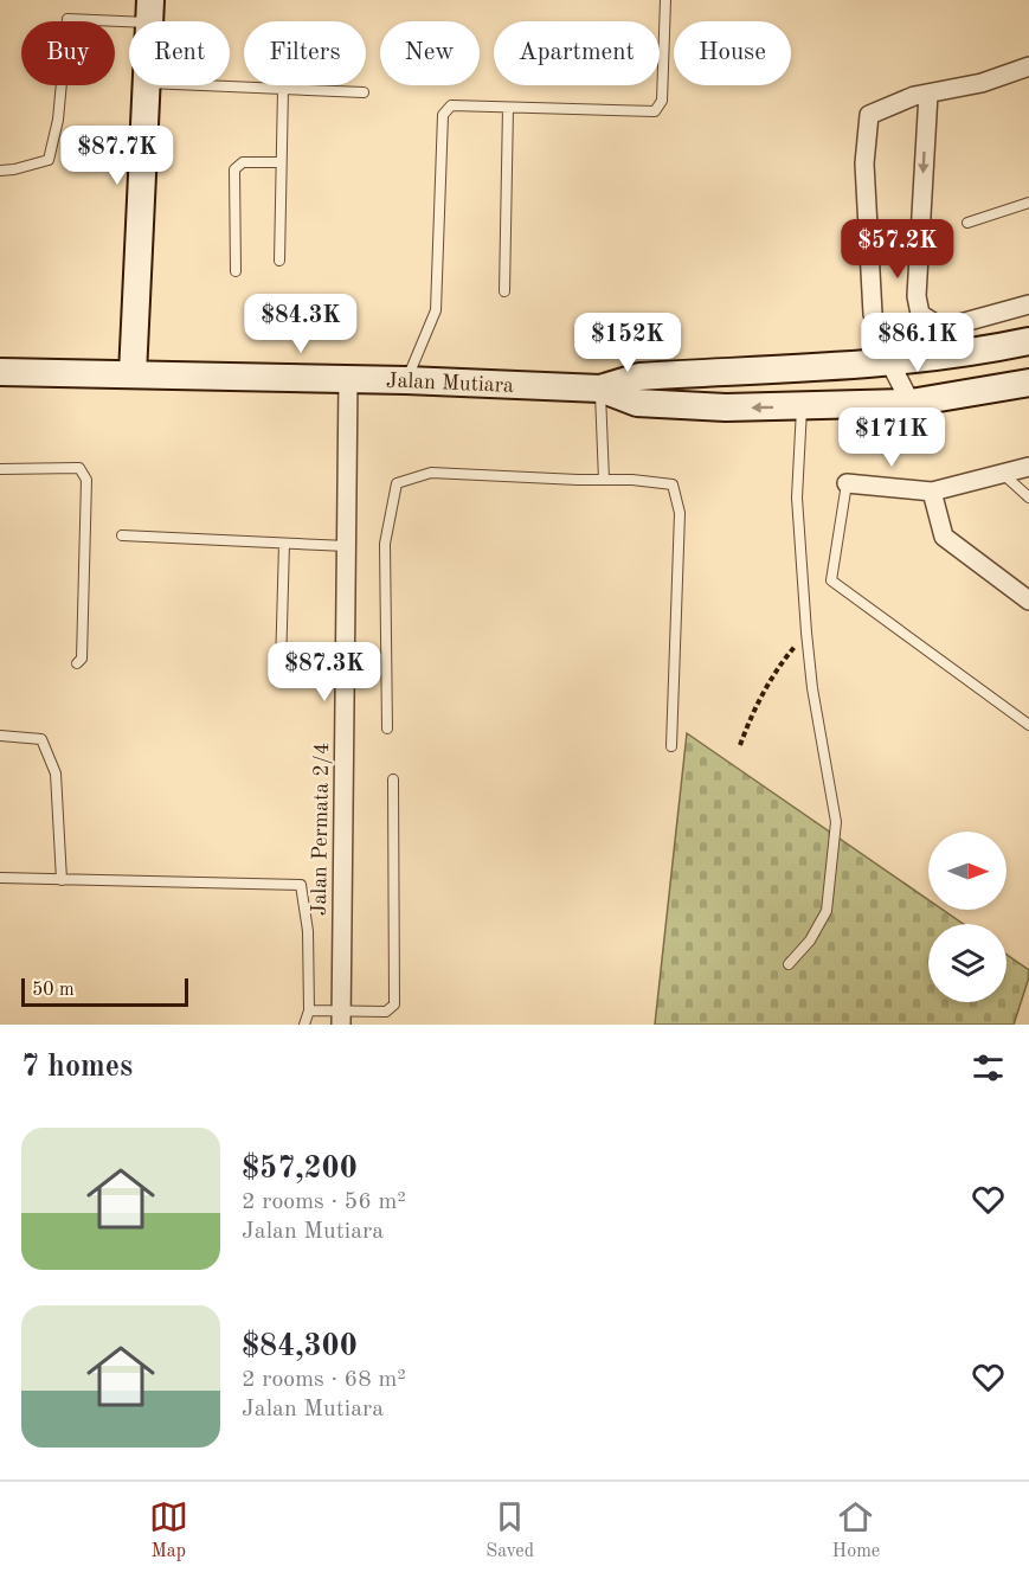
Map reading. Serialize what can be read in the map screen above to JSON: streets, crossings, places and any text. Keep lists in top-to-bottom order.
{
  "streets": {
    "main road": ["Jalan Mutiara"],
    "street": ["Jalan Permata 2/4"]
  },
  "crossings": [
    ["Jalan Mutiara", "Jalan Permata 2/4"]
  ],
  "scale_bar": "50 m",
  "north": "right",
  "page": {
    "chip": [
      "Buy",
      "Rent",
      "Filters",
      "New",
      "Apartment",
      "House"
    ],
    "price": [
      "$87.7K",
      "$57.2K",
      "$84.3K",
      "$152K",
      "$86.1K",
      "$171K",
      "$87.3K"
    ],
    "scale": "50 m",
    "heading": "7 homes",
    "list": [
      {
        "name": "$57,200",
        "note": "2 rooms · 56 m² · Jalan Mutiara"
      },
      {
        "name": "$84,300",
        "note": "2 rooms · 68 m² · Jalan Mutiara"
      }
    ],
    "tabs": ["Map", "Saved", "Home"]
  }
}
